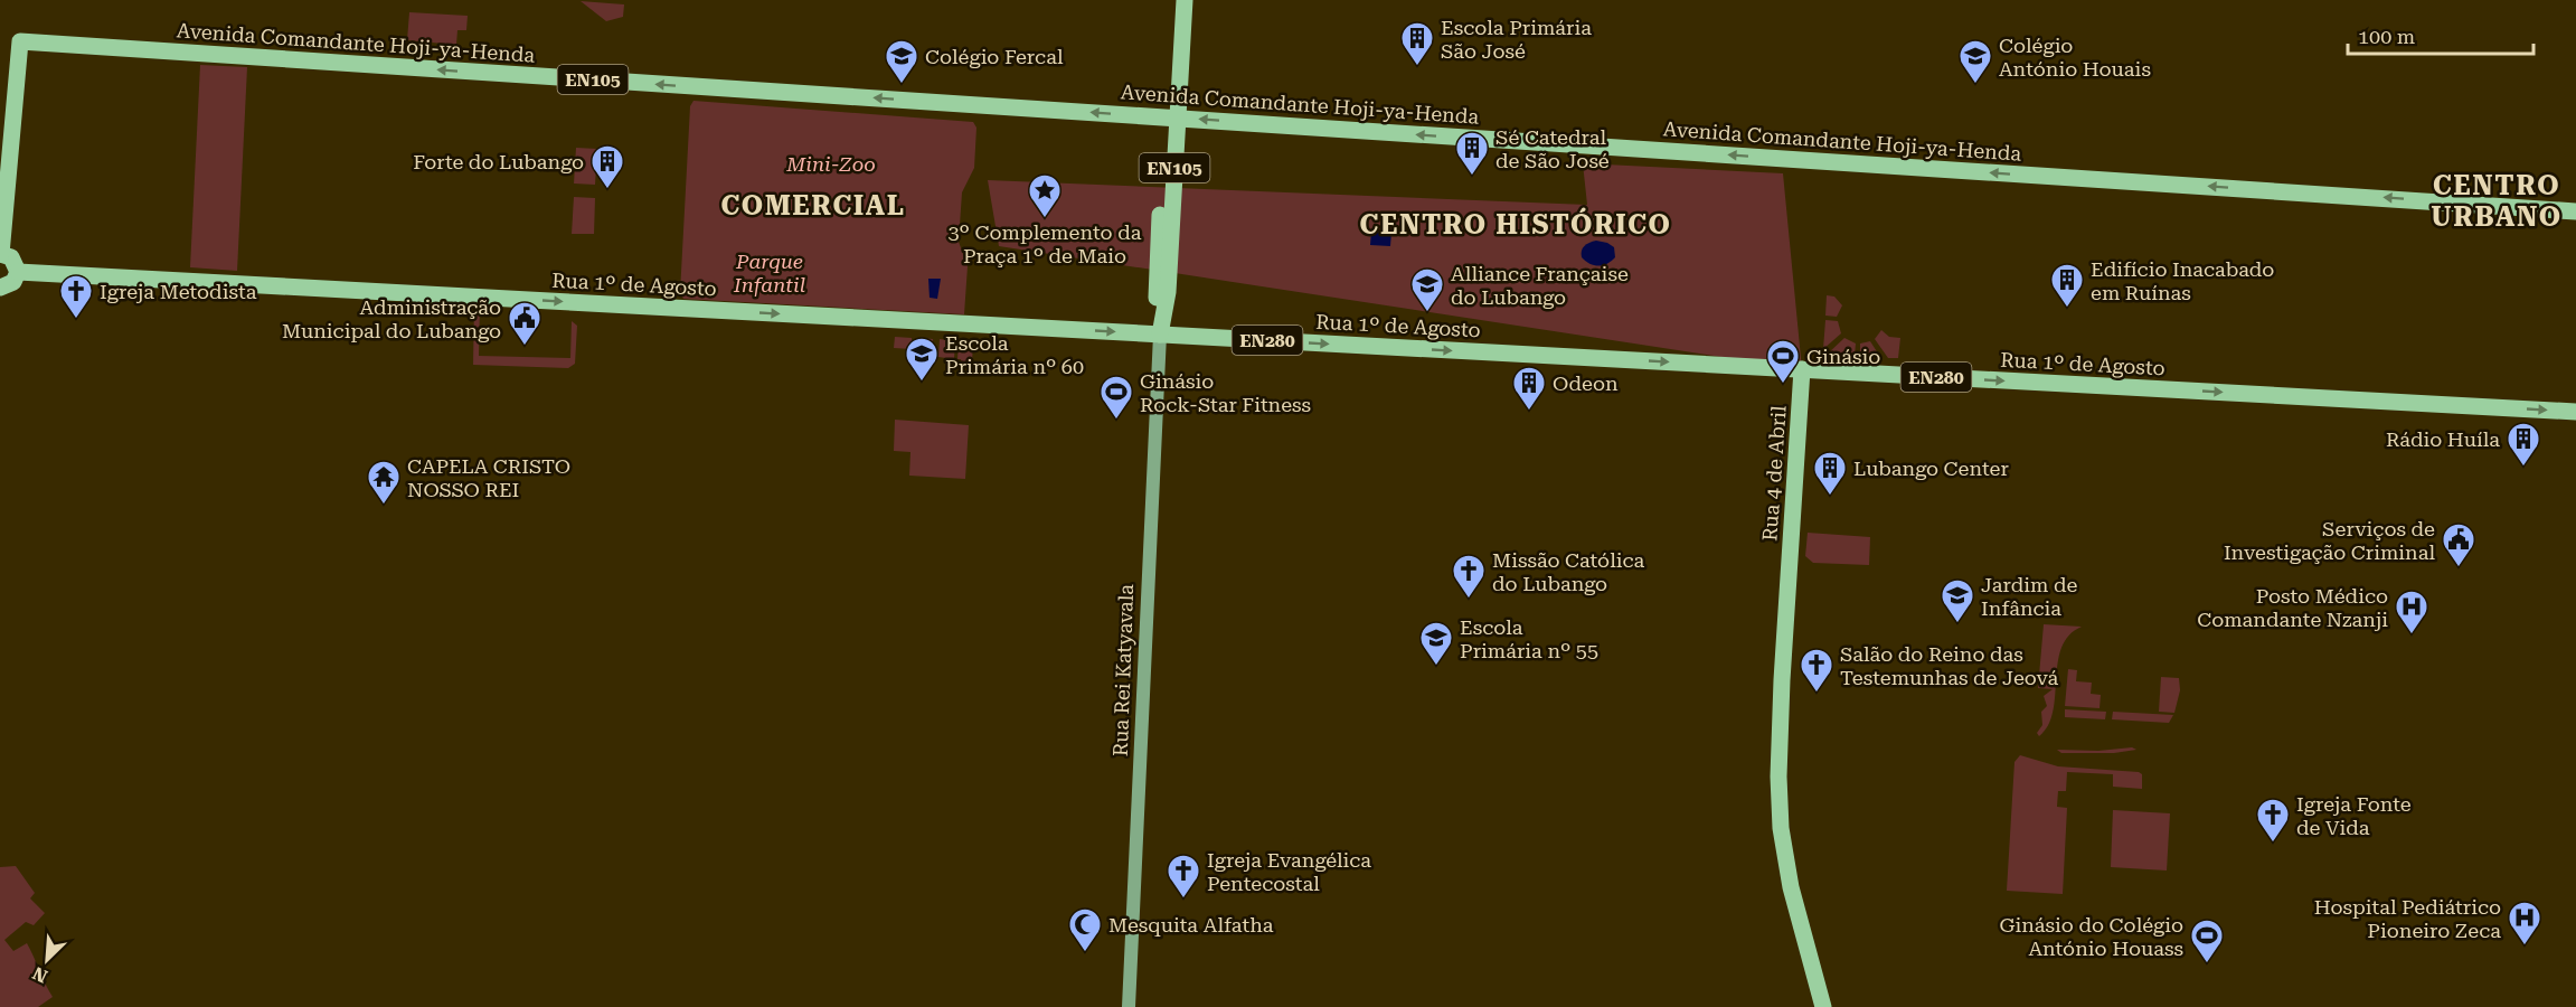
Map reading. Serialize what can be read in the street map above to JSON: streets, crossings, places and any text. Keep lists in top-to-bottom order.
{
  "streets": {
    "main road": [
      "Avenida Comandante Hoji-ya-Henda",
      "EN105",
      "Rua 1º de Agosto",
      "EN280",
      "Rua 4 de Abril",
      "Rua Rei Katyavala"
    ]
  },
  "crossings": [
    ["Avenida Comandante Hoji-ya-Henda", "EN105"],
    ["EN105", "Rua 1º de Agosto"],
    ["EN105", "Rua Rei Katyavala"],
    ["Rua 1º de Agosto", "Rua 4 de Abril"],
    ["Rua 1º de Agosto", "Rua Rei Katyavala"]
  ],
  "one_way": ["Avenida Comandante Hoji-ya-Henda", "Rua 1º de Agosto"],
  "districts": ["CENTRO URBANO", "COMERCIAL", "CENTRO HISTÓRICO"],
  "parks": ["Mini-Zoo", "Parque Infantil"],
  "places": {
    "building": [
      "Escola Primária São José",
      "Sé Catedral de São José",
      "Forte do Lubango",
      "Edifício Inacabado em Ruínas",
      "Odeon",
      "Rádio Huíla",
      "Lubango Center"
    ],
    "school or university": [
      "Colégio Fercal",
      "Colégio António Houais",
      "Alliance Française do Lubango",
      "Escola Primária nº 60",
      "Jardim de Infância",
      "Escola Primária nº 55"
    ],
    "place": ["3º Complemento da Praça 1º de Maio"],
    "church": [
      "Igreja Metodista",
      "Missão Católica do Lubango",
      "Salão do Reino das Testemunhas de Jeová",
      "Igreja Fonte de Vida",
      "Igreja Evangélica Pentecostal"
    ],
    "public building": ["Administração Municipal do Lubango", "Serviços de Investigação Criminal"],
    "sports": ["Ginásio", "Ginásio Rock-Star Fitness", "Ginásio do Colégio António Houass"],
    "temple": ["CAPELA CRISTO NOSSO REI"],
    "hospital": ["Posto Médico Comandante Nzanji", "Hospital Pediátrico Pioneiro Zeca"],
    "mosque": ["Mesquita Alfatha"]
  },
  "scale_bar": "100 m",
  "north": "bottom left"
}
